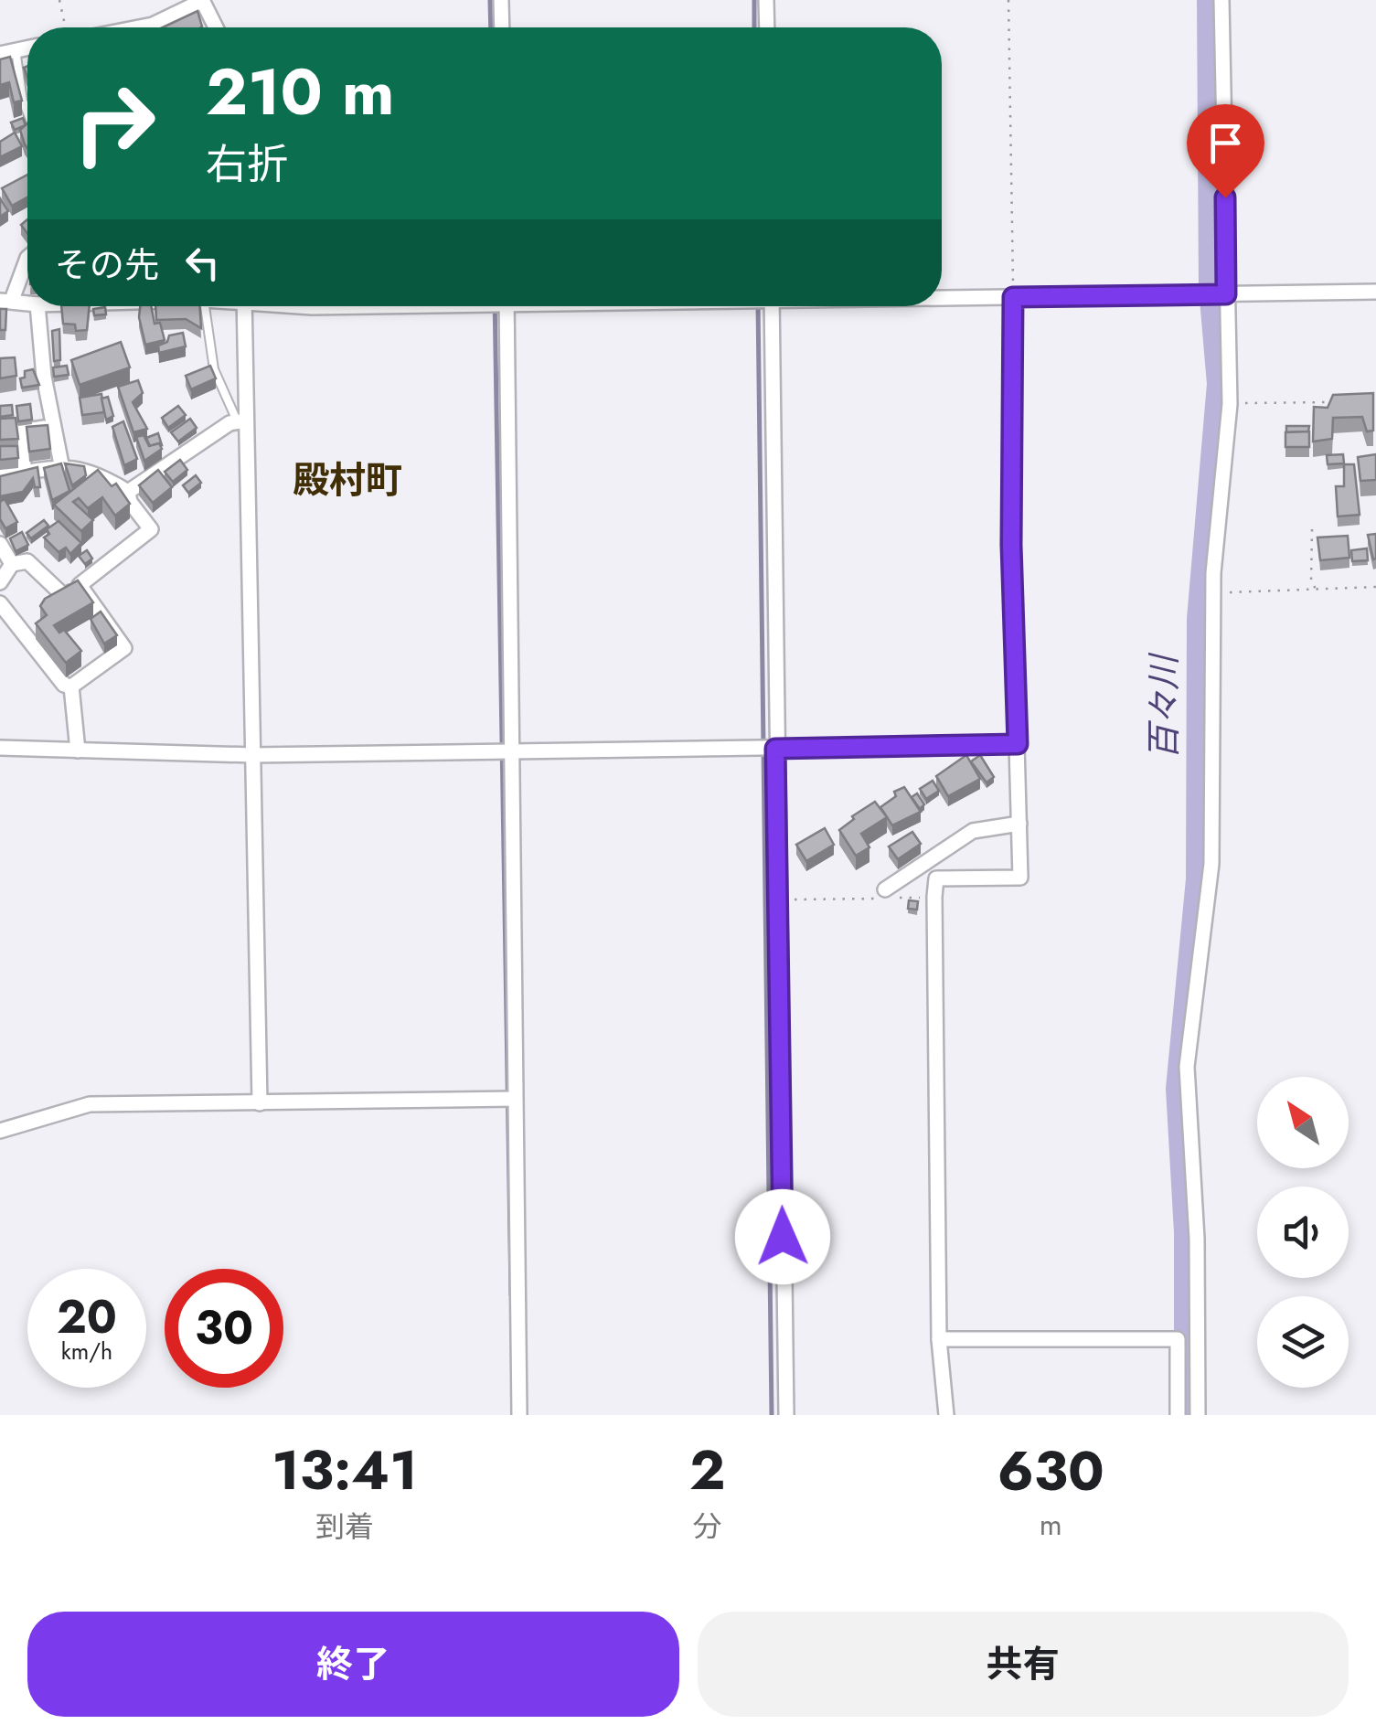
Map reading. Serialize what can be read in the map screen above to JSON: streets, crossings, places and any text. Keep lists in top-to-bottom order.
{
  "districts": ["殿村町"],
  "water": ["百々川"],
  "north": "top left",
  "page": {
    "turn": ["210 m", "右折"],
    "then": "その先",
    "speed": "20 km/h",
    "limit": "30",
    "eta": [
      "13:41",
      "到着",
      "2",
      "分",
      "630",
      "m"
    ],
    "buttons": ["終了", "共有"]
  }
}
